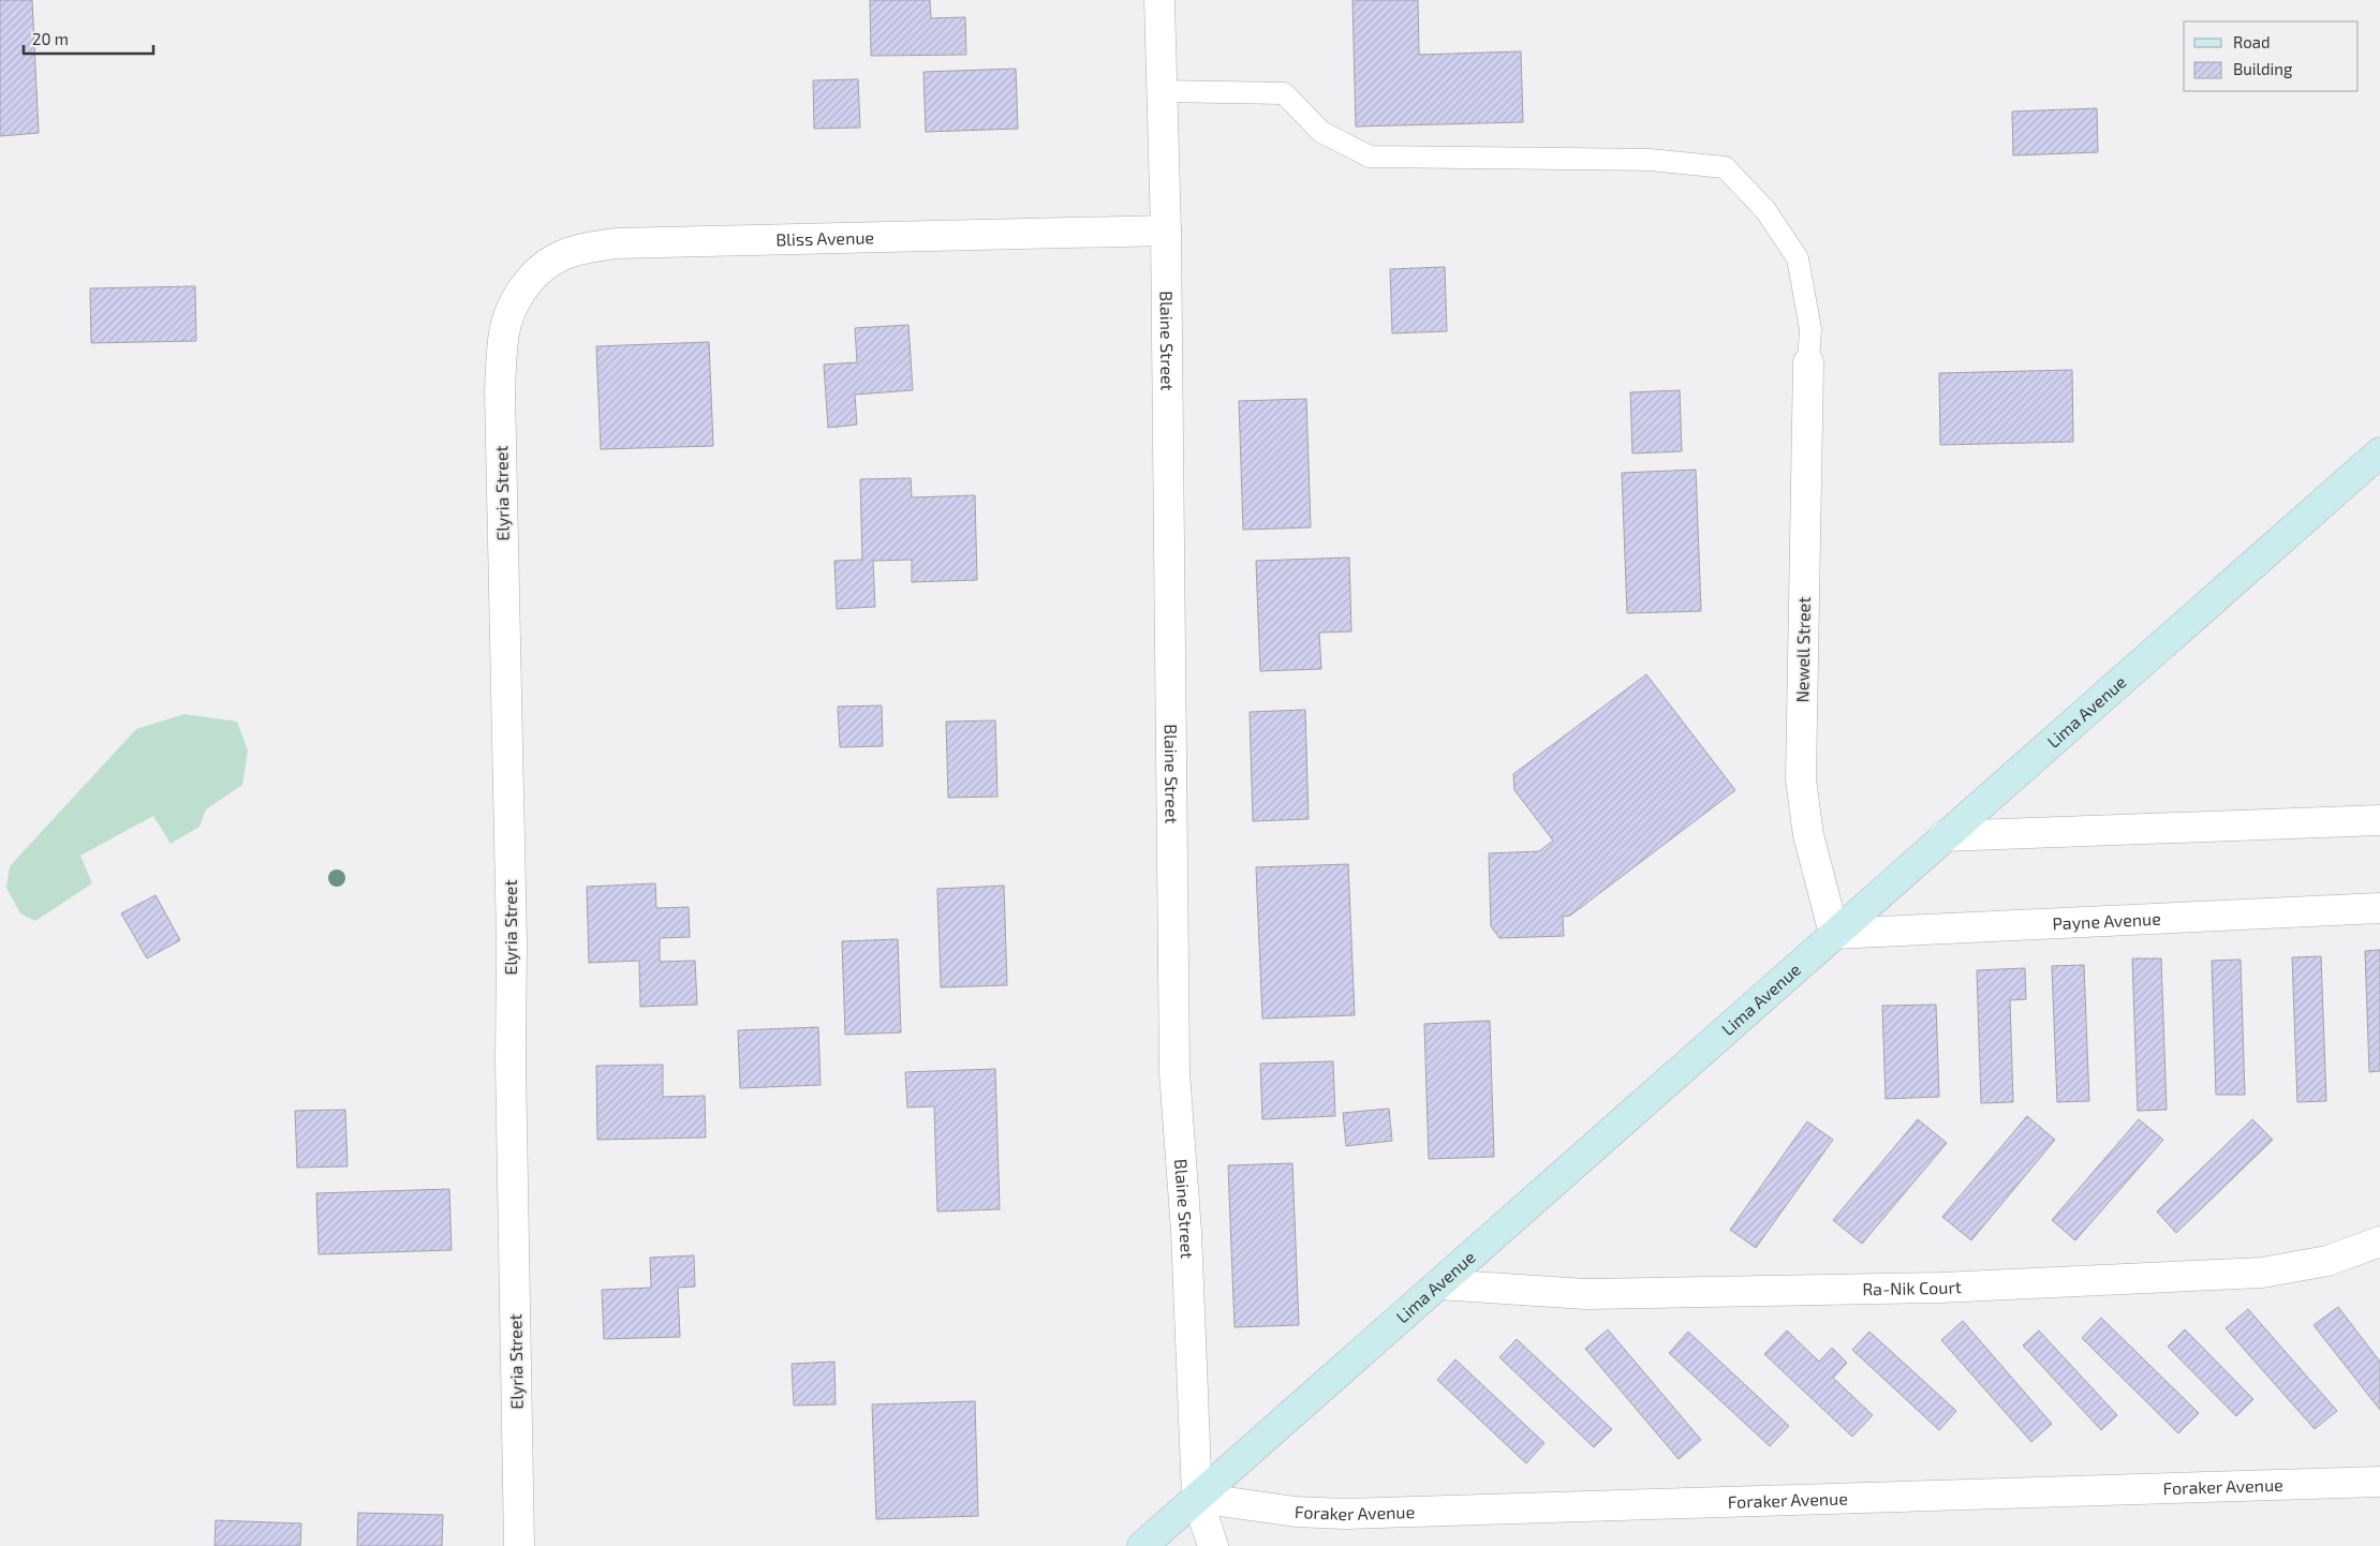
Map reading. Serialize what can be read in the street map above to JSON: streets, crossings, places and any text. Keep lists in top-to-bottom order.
{
  "streets": {
    "street": [
      "Bliss Avenue",
      "Blaine Street",
      "Elyria Street",
      "Newell Street",
      "Lima Avenue",
      "Payne Avenue",
      "Ra-Nik Court",
      "Foraker Avenue"
    ]
  },
  "crossings": [
    ["Bliss Avenue", "Blaine Street"],
    ["Bliss Avenue", "Elyria Street"],
    ["Blaine Street", "Lima Avenue"],
    ["Blaine Street", "Foraker Avenue"],
    ["Newell Street", "Lima Avenue"],
    ["Newell Street", "Payne Avenue"],
    ["Lima Avenue", "Payne Avenue"],
    ["Lima Avenue", "Ra-Nik Court"],
    ["Lima Avenue", "Foraker Avenue"]
  ],
  "legend": ["Road", "Building"],
  "scale_bar": "20 m"
}
